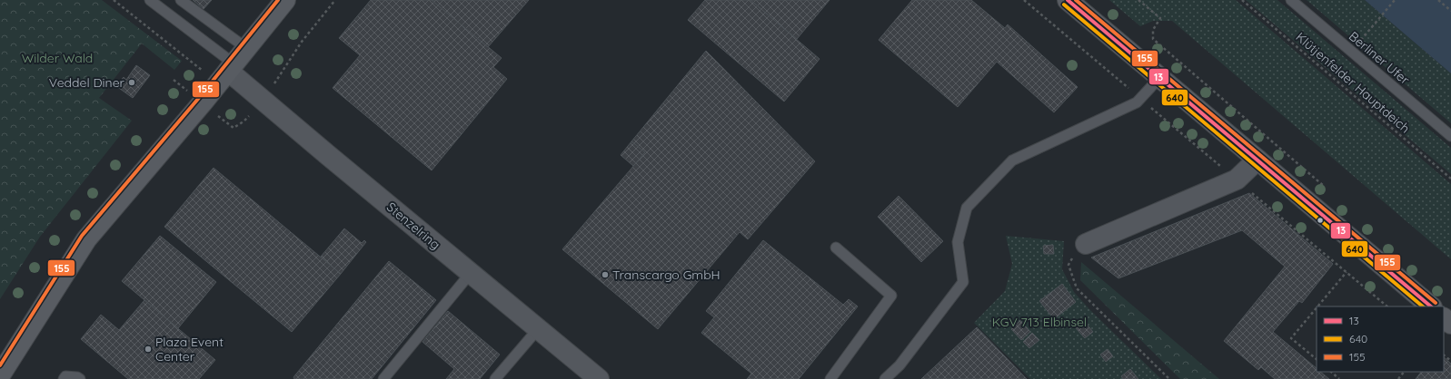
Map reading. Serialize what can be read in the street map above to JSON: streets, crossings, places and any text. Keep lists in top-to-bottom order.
{
  "streets": {
    "street": ["Stenzelring"],
    "lane": ["Berliner Ufer"],
    "path": ["Klütjenfelder Hauptdeich"]
  },
  "parks": ["Wilder Wald", "KGV 713 Elbinsel"],
  "places": ["Veddel Diner", "Transcargo GmbH", "Plaza Event Center"],
  "lines": ["transit line 13", "transit line 155", "transit line 640"],
  "legend": ["13", "640", "155"]
}
